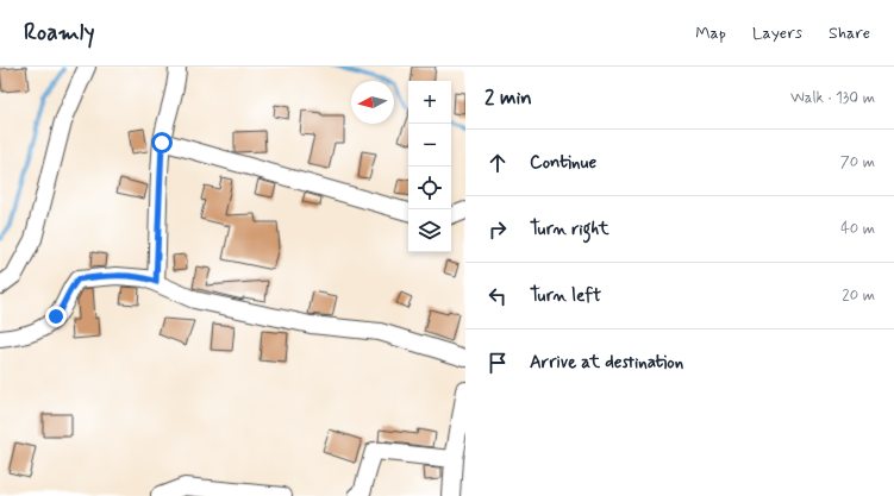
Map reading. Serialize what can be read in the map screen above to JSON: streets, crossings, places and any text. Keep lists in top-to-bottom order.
{
  "north": "left",
  "page": {
    "header": "Roamly",
    "nav": ["Map", "Layers", "Share"],
    "heading": ["2 min", "Walk · 130 m"],
    "map_buttons": ["+", "−"],
    "list": [
      ["Continue", "70 m"],
      ["Turn right", "40 m"],
      ["Turn left", "20 m"],
      "Arrive at destination"
    ]
  }
}
